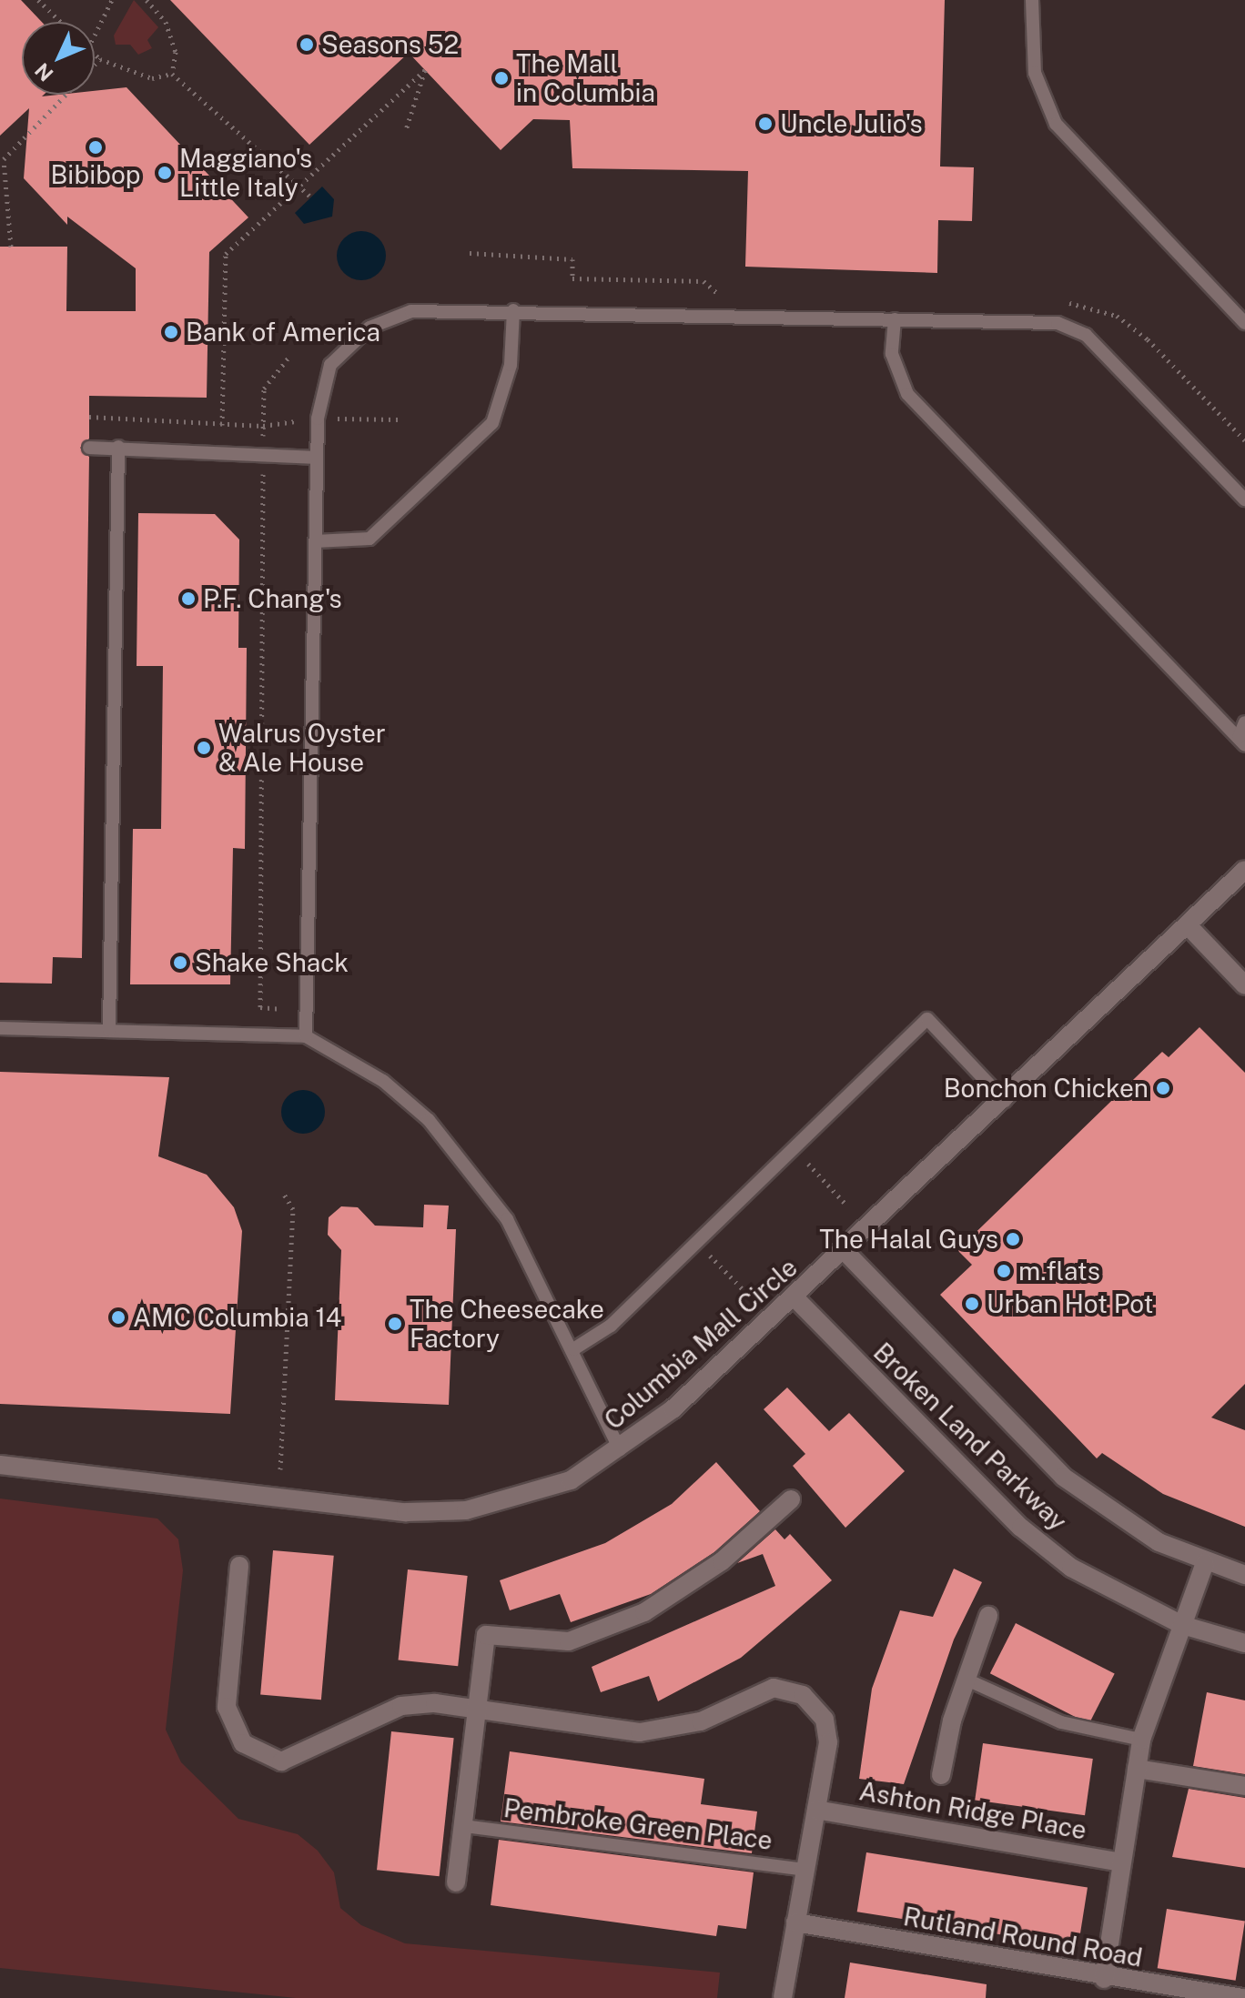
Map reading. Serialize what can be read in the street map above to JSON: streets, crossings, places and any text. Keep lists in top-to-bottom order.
{
  "streets": {
    "street": [
      "Columbia Mall Circle",
      "Broken Land Parkway",
      "Ashton Ridge Place",
      "Rutland Round Road"
    ],
    "lane": ["Pembroke Green Place"]
  },
  "crossings": [
    ["Columbia Mall Circle", "Broken Land Parkway"]
  ],
  "places": [
    "Seasons 52",
    "The Mall in Columbia",
    "Uncle Julio's",
    "Bibibop",
    "Maggiano's Little Italy",
    "Bank of America",
    "P.F. Chang's",
    "Walrus Oyster & Ale House",
    "Shake Shack",
    "Bonchon Chicken",
    "The Halal Guys",
    "m.flats",
    "Urban Hot Pot",
    "AMC Columbia 14",
    "The Cheesecake Factory"
  ],
  "north": "bottom left"
}
